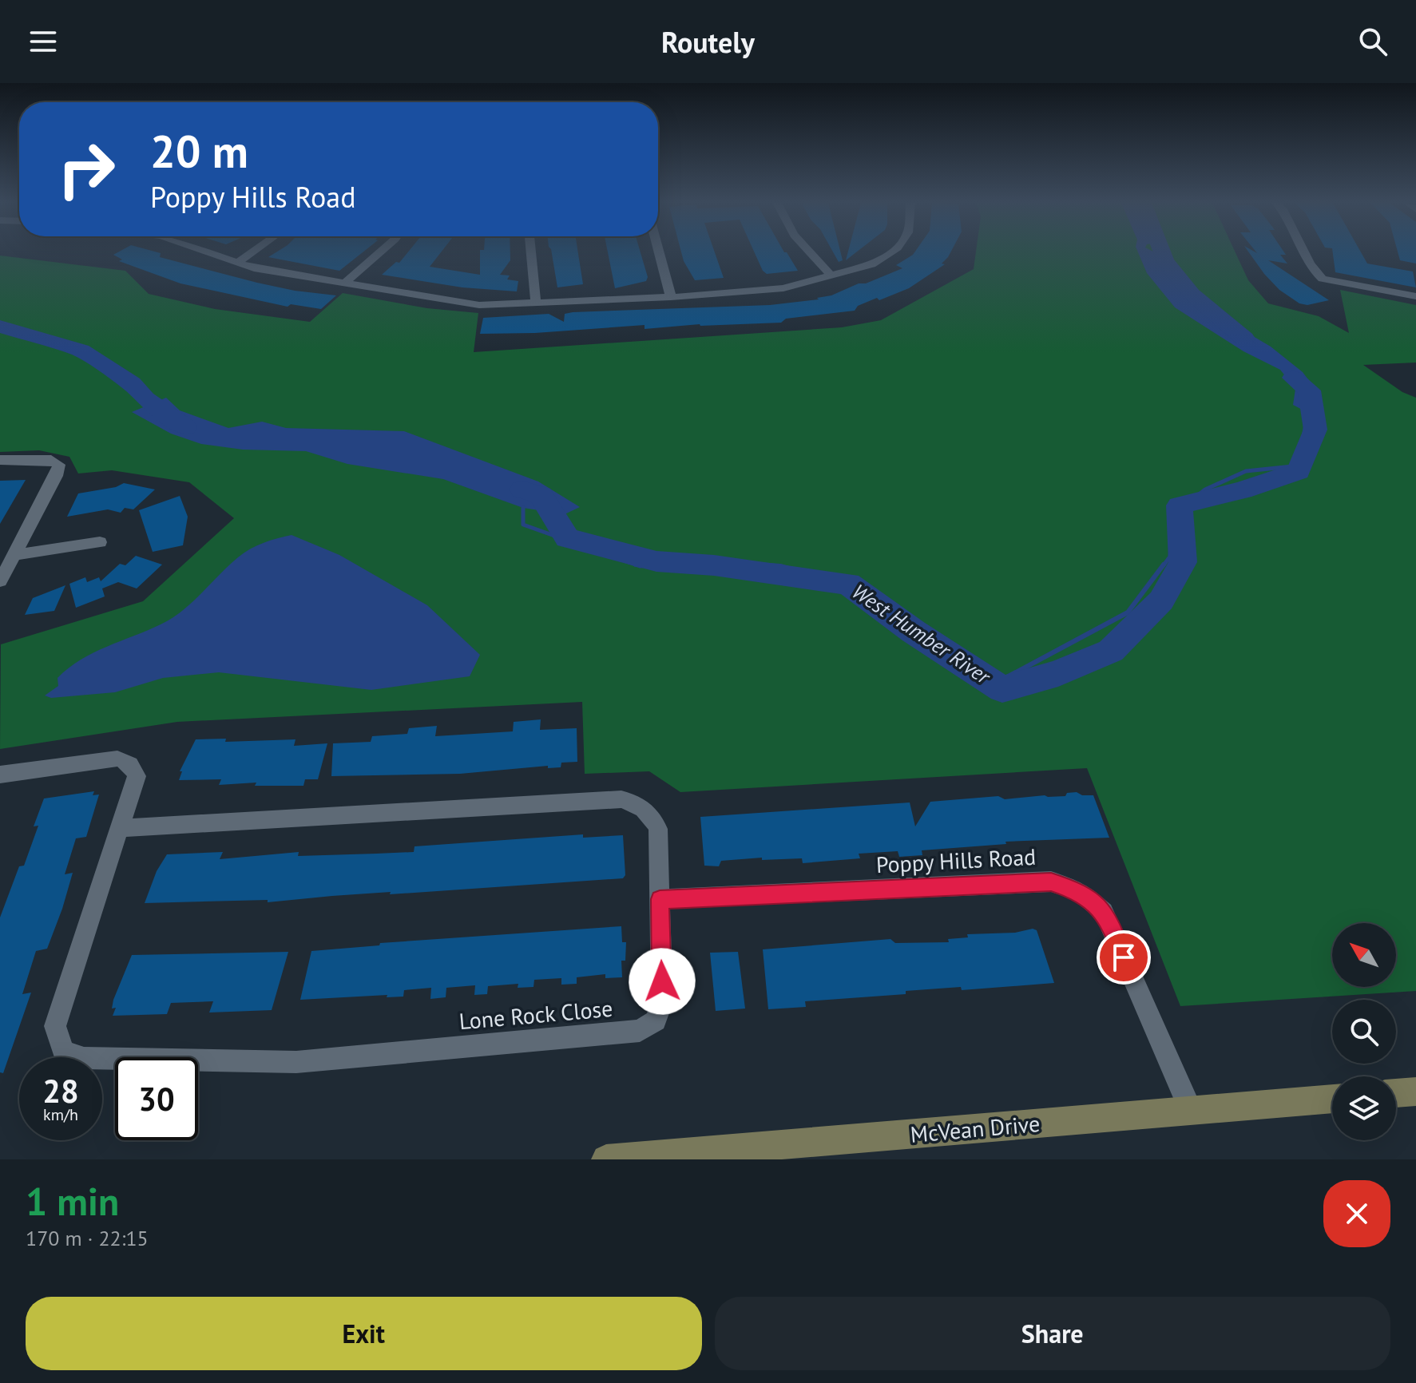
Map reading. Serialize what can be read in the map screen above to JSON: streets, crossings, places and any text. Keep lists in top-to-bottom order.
{
  "streets": {
    "main road": ["McVean Drive"],
    "street": ["Poppy Hills Road", "Lone Rock Close"]
  },
  "crossings": [
    ["Poppy Hills Road", "Lone Rock Close"],
    ["Poppy Hills Road", "McVean Drive"]
  ],
  "water": ["West Humber River"],
  "north": "top left",
  "page": {
    "header": "Routely",
    "turn": ["20 m", "Poppy Hills Road"],
    "speed": "28 km/h",
    "limit": "30",
    "heading": ["1 min", "170 m · 22:15"],
    "buttons": ["Exit", "Share"]
  }
}
